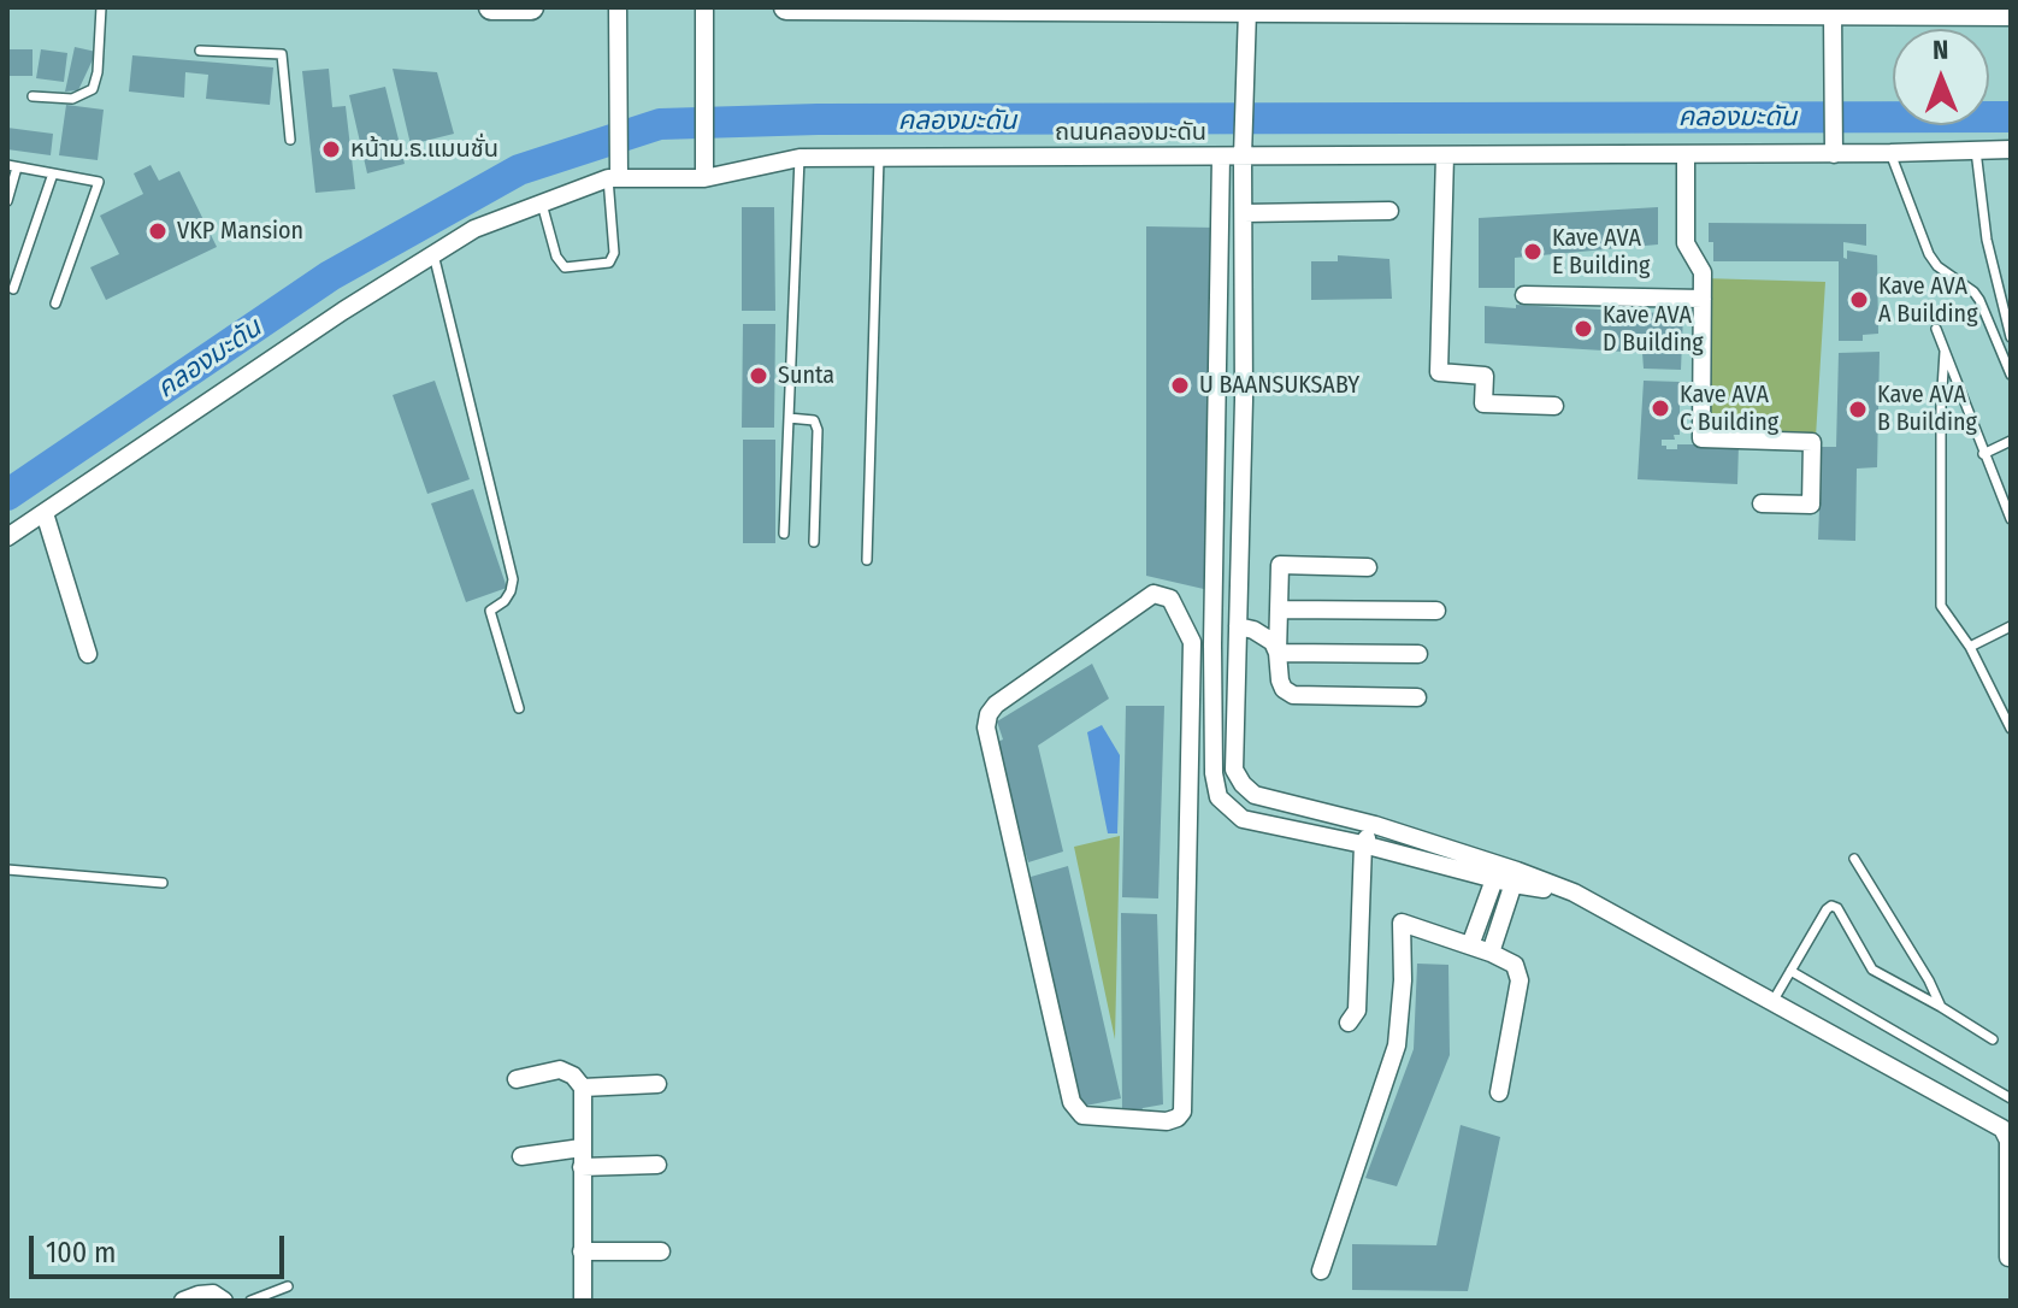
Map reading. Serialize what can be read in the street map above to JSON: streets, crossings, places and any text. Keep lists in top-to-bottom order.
{
  "streets": {
    "street": ["ถนนคลองมะดัน"]
  },
  "water": ["คลองมะดัน"],
  "places": [
    "หน้าม.ธ.แมนชั่น",
    "VKP Mansion",
    "Kave AVA E Building",
    "Kave AVA A Building",
    "Kave AVA D Building",
    "Sunta",
    "U BAANSUKSABY",
    "Kave AVA C Building",
    "Kave AVA B Building"
  ],
  "scale_bar": "100 m",
  "north": "top"
}
